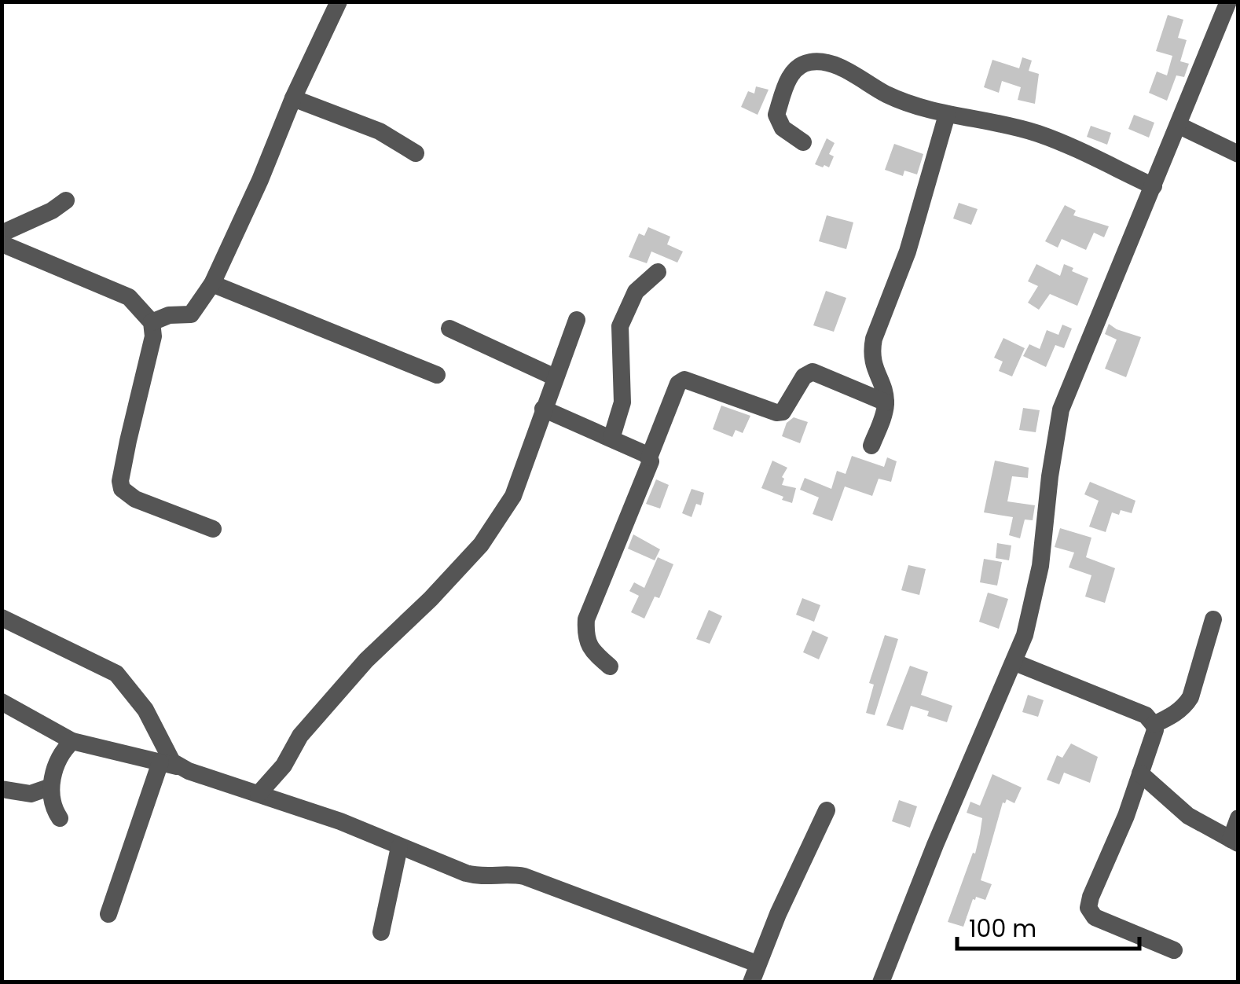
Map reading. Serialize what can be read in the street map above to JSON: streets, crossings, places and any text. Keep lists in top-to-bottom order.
{
  "scale_bar": "100 m"
}
